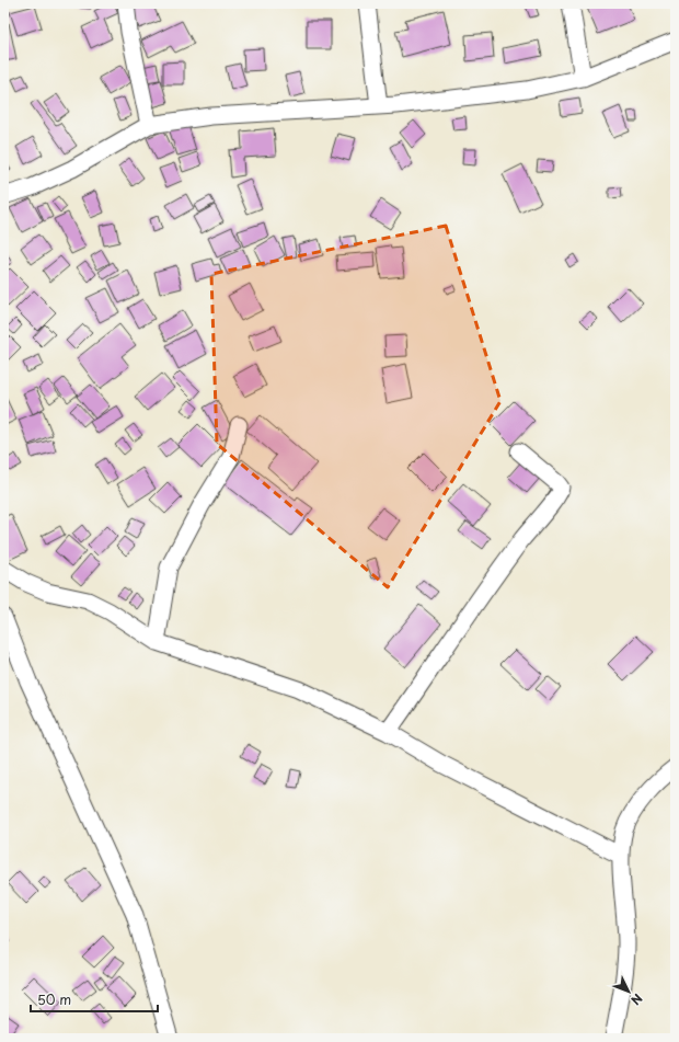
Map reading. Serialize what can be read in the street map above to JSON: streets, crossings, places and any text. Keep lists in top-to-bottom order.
{
  "scale_bar": "50 m",
  "north": "bottom right"
}
